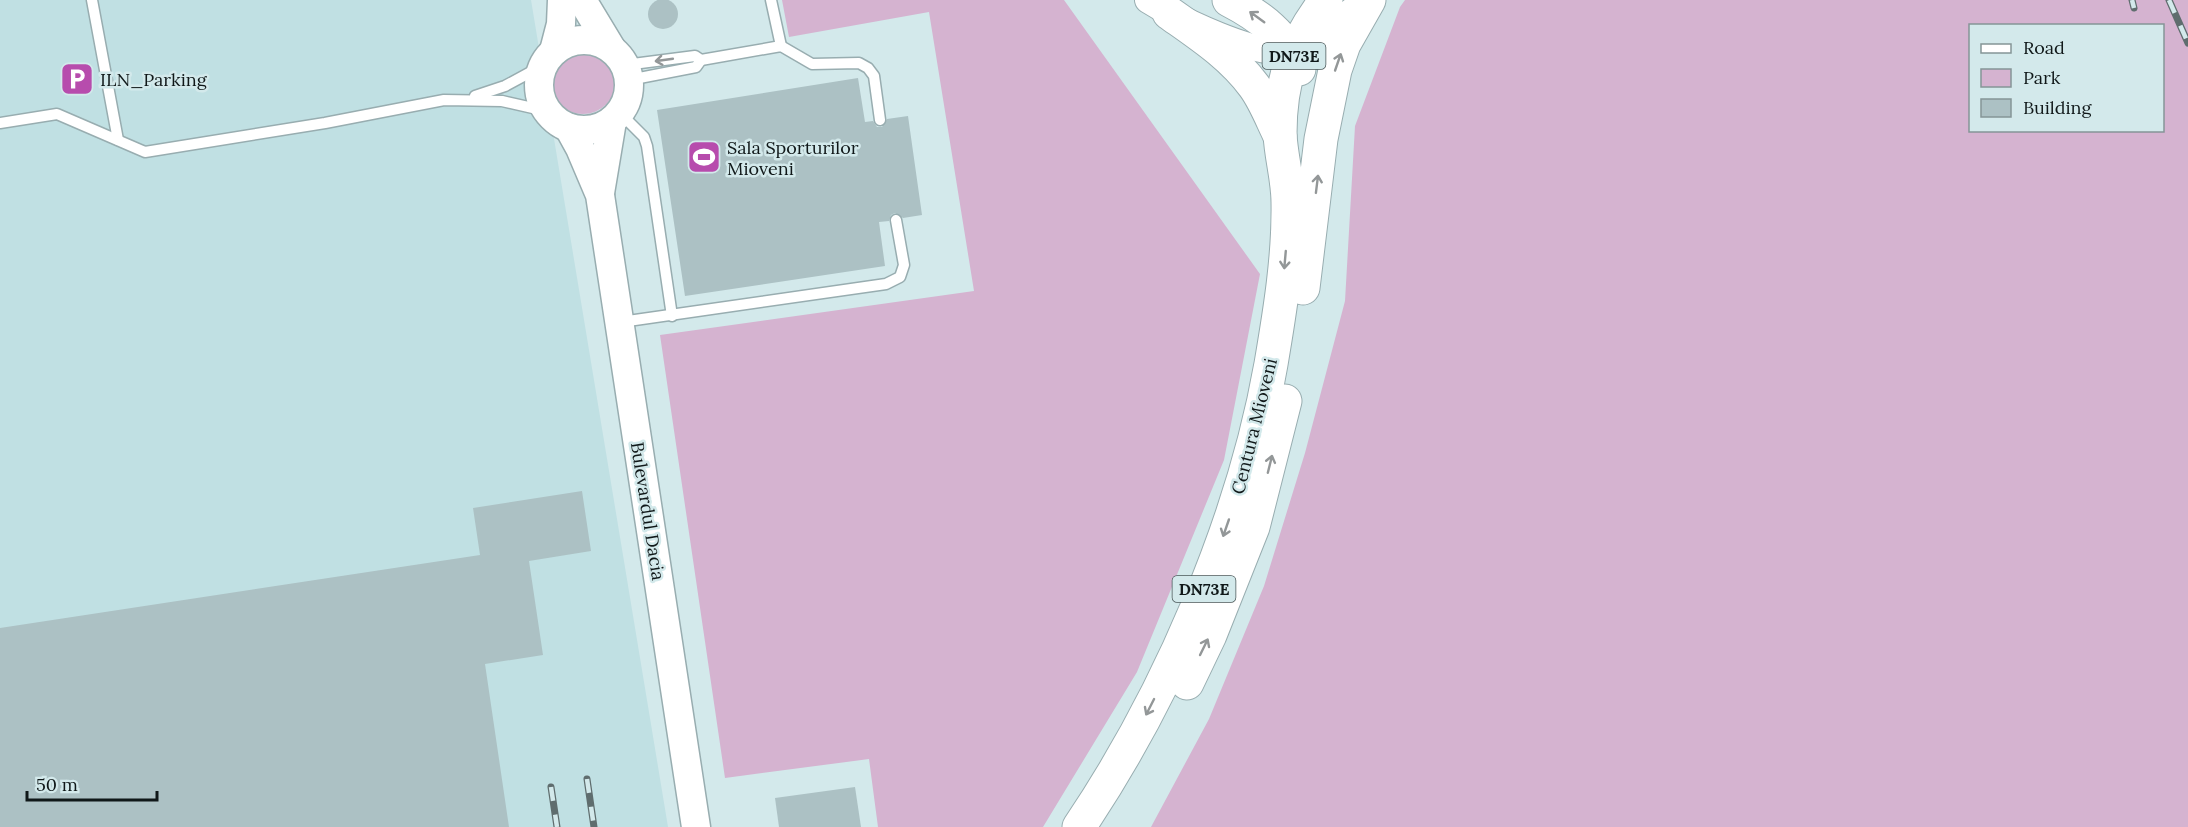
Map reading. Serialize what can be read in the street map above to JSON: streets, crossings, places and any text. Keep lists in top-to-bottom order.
{
  "streets": {
    "highway": ["DN73E", "Centura Mioveni"],
    "main road": ["Bulevardul Dacia"]
  },
  "crossings": [
    ["DN73E", "Centura Mioveni"]
  ],
  "places": {
    "parking": ["ILN_Parking"],
    "sports": ["Sala Sporturilor Mioveni"]
  },
  "legend": ["Road", "Park", "Building"],
  "scale_bar": "50 m"
}
